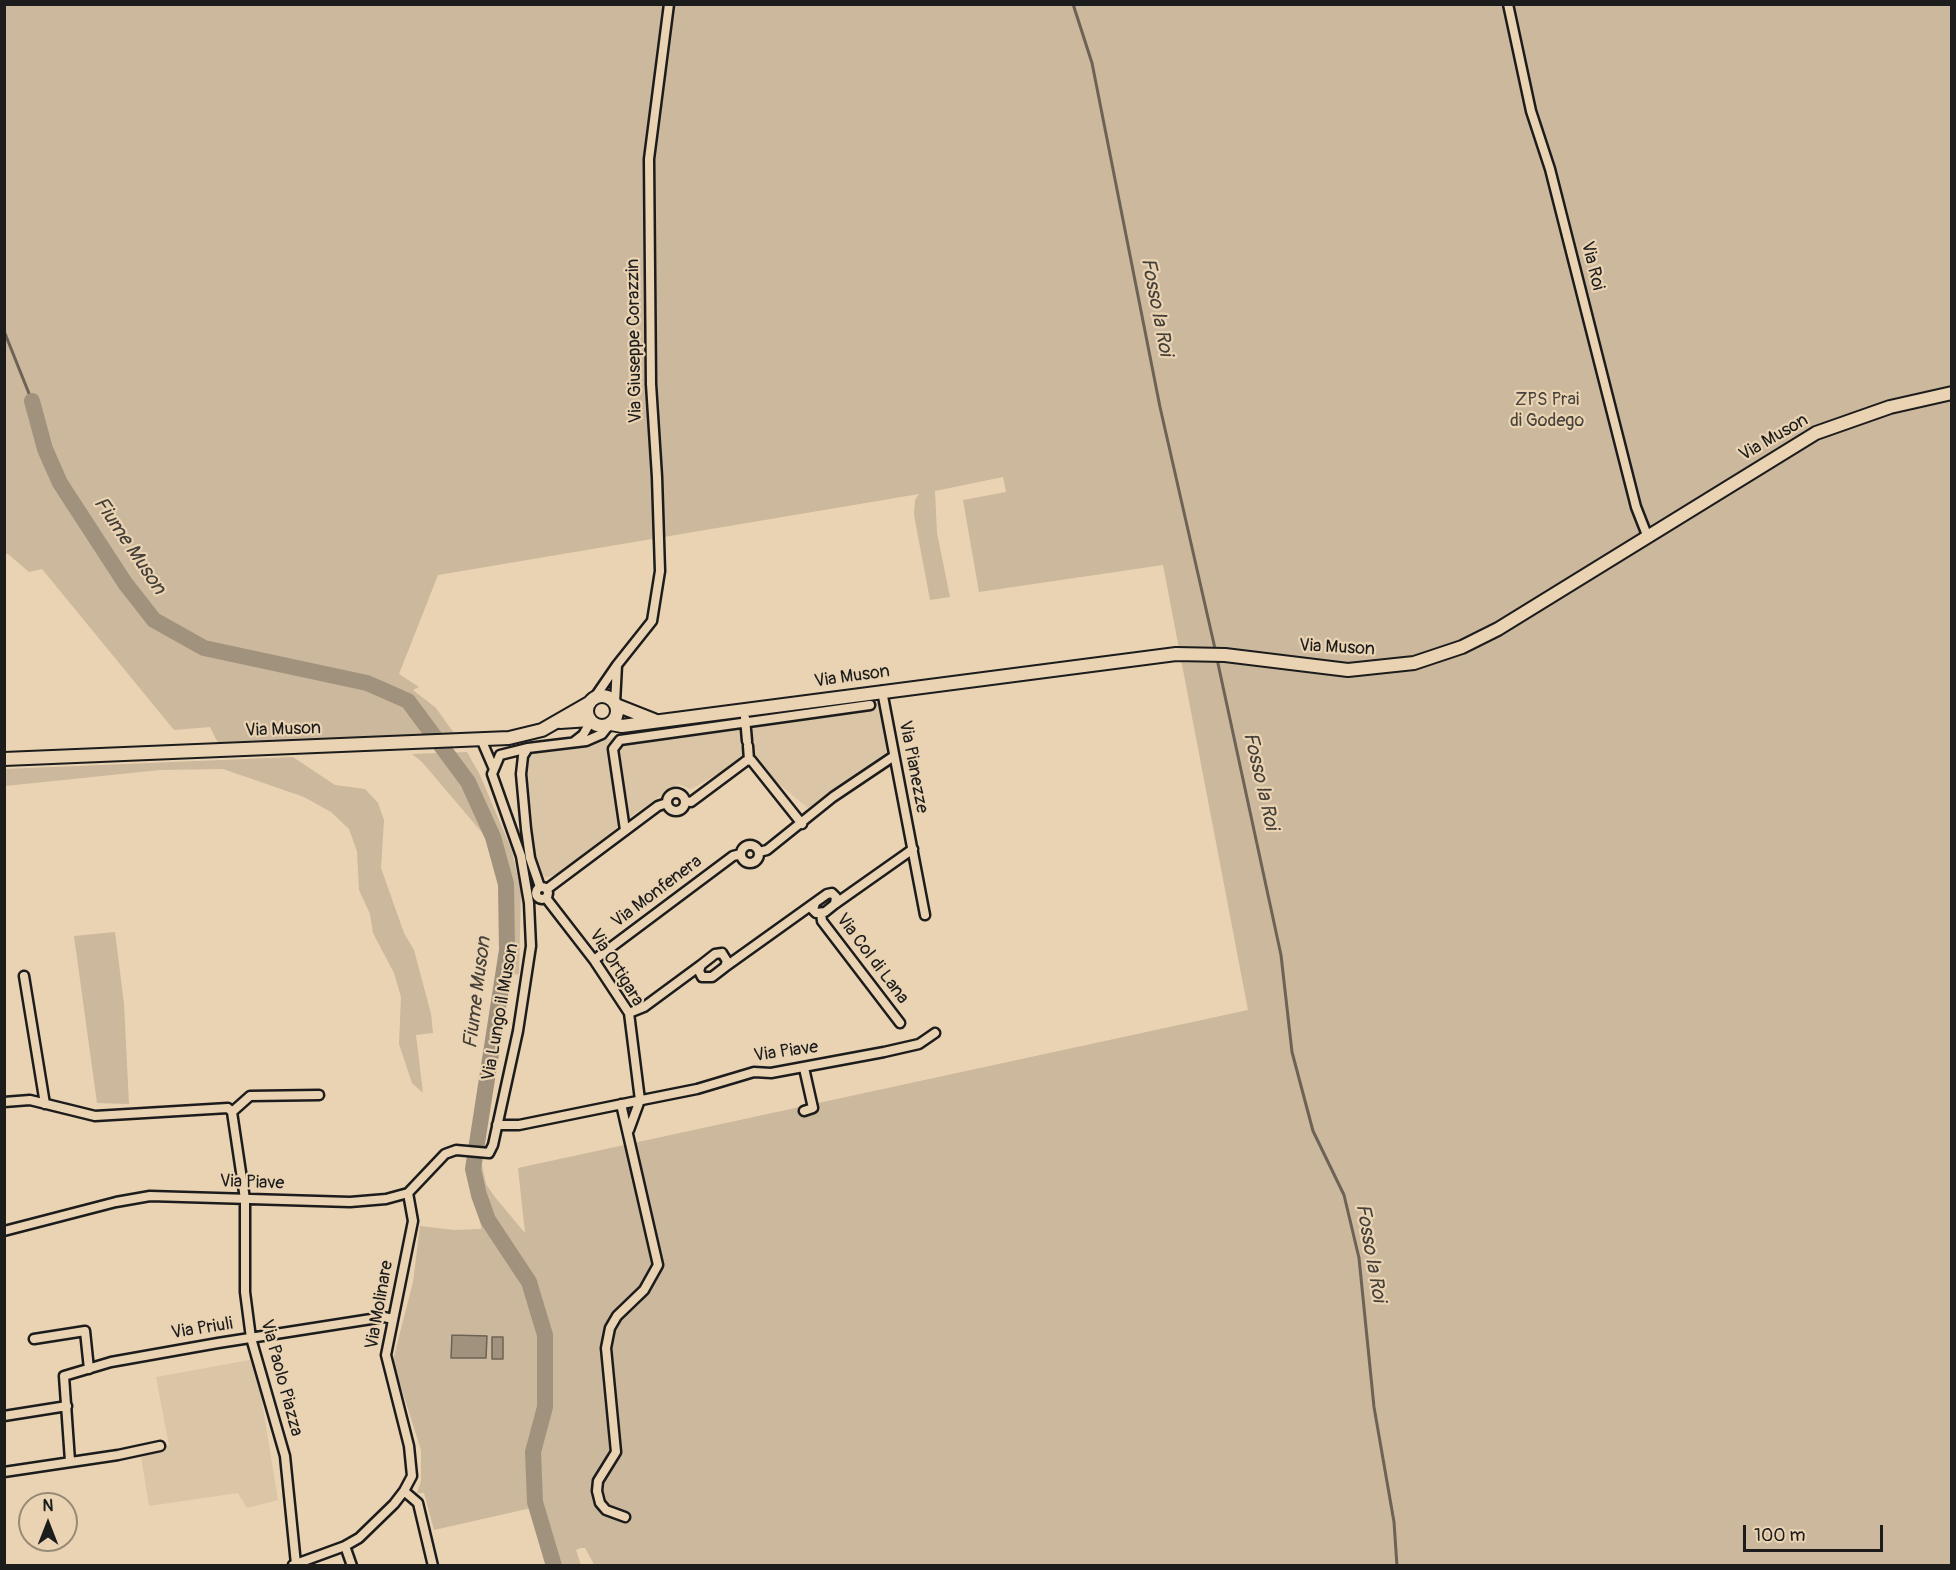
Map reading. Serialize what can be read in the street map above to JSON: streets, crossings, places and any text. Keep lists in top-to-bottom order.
{
  "streets": {
    "main road": ["Via Muson"],
    "street": [
      "Via Roi",
      "Via Giuseppe Corazzin",
      "Via Pianezze",
      "Via Monfenera",
      "Via Col di Lana",
      "Via Ortigara",
      "Via Lungo il Muson",
      "Via Piave",
      "Via Molinare",
      "Via Priuli",
      "Via Paolo Piazza"
    ]
  },
  "crossings": [
    ["Via Roi", "Via Muson"],
    ["Via Giuseppe Corazzin", "Via Muson"],
    ["Via Muson", "Via Pianezze"],
    ["Via Muson", "Via Lungo il Muson"],
    ["Via Pianezze", "Via Monfenera"],
    ["Via Monfenera", "Via Ortigara"],
    ["Via Ortigara", "Via Piave"],
    ["Via Lungo il Muson", "Via Piave"],
    ["Via Lungo il Muson", "Via Molinare"],
    ["Via Piave", "Via Molinare"],
    ["Via Piave", "Via Paolo Piazza"],
    ["Via Molinare", "Via Priuli"],
    ["Via Molinare", "Via Paolo Piazza"],
    ["Via Priuli", "Via Paolo Piazza"]
  ],
  "water": ["Fosso la Roi", "Fiume Muson"],
  "parks": ["ZPS Prai di Godego"],
  "scale_bar": "100 m",
  "north": "top"
}
